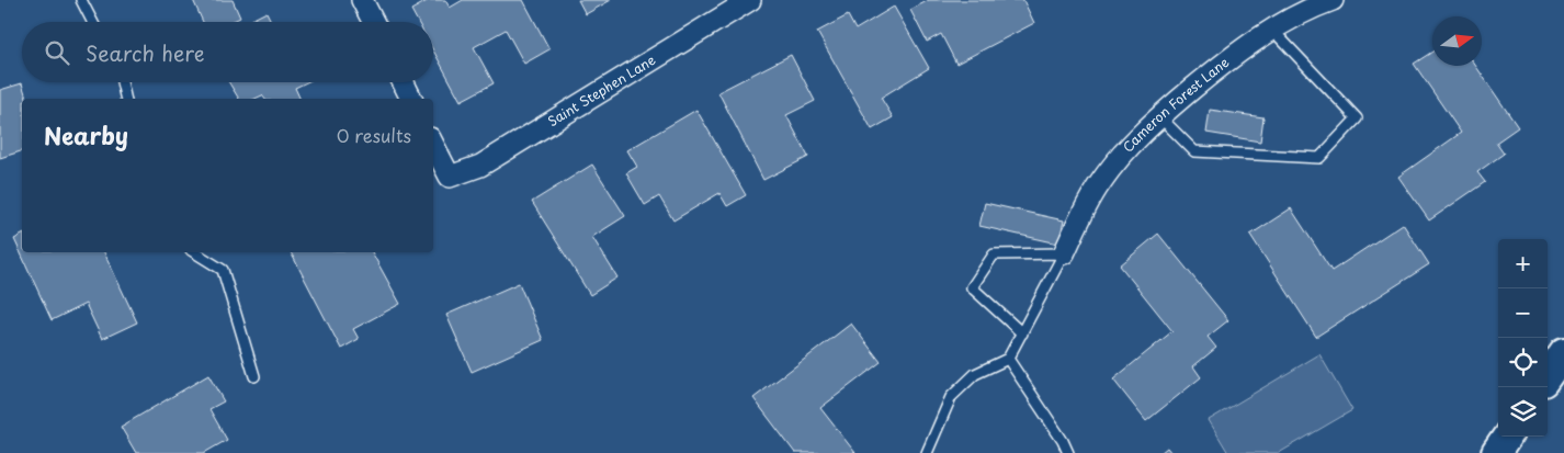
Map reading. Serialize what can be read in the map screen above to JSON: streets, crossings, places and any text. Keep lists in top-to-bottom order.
{
  "streets": {
    "street": ["Saint Stephen Lane", "Cameron Forest Lane"]
  },
  "north": "right",
  "page": {
    "search": "Search here",
    "heading": ["Nearby", "0 results"],
    "map_buttons": ["+", "−"]
  }
}
